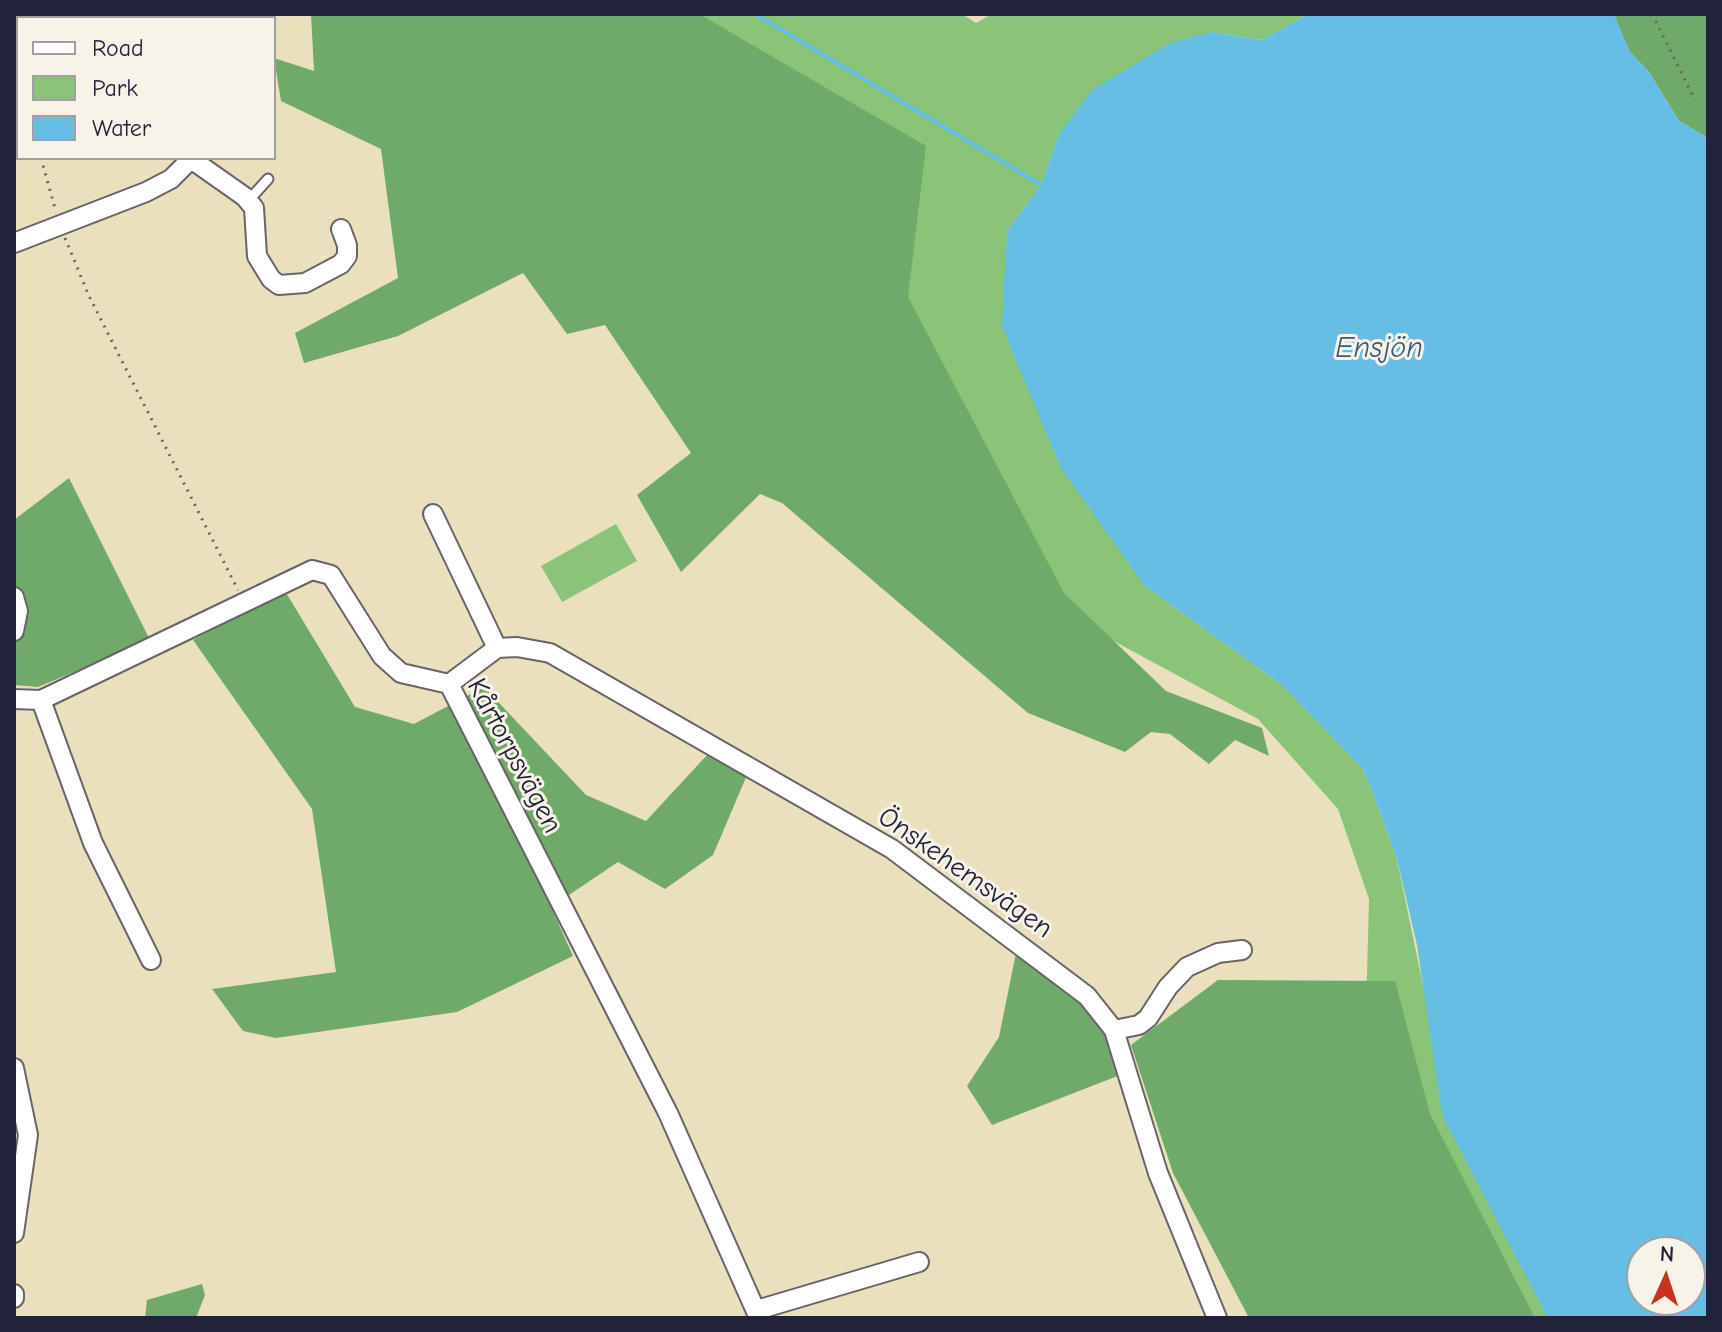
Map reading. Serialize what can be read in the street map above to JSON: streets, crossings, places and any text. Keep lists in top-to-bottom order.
{
  "streets": {
    "street": ["Kårtorpsvägen", "Önskehemsvägen"]
  },
  "water": ["Ensjön"],
  "legend": ["Road", "Park", "Water"],
  "north": "top"
}
